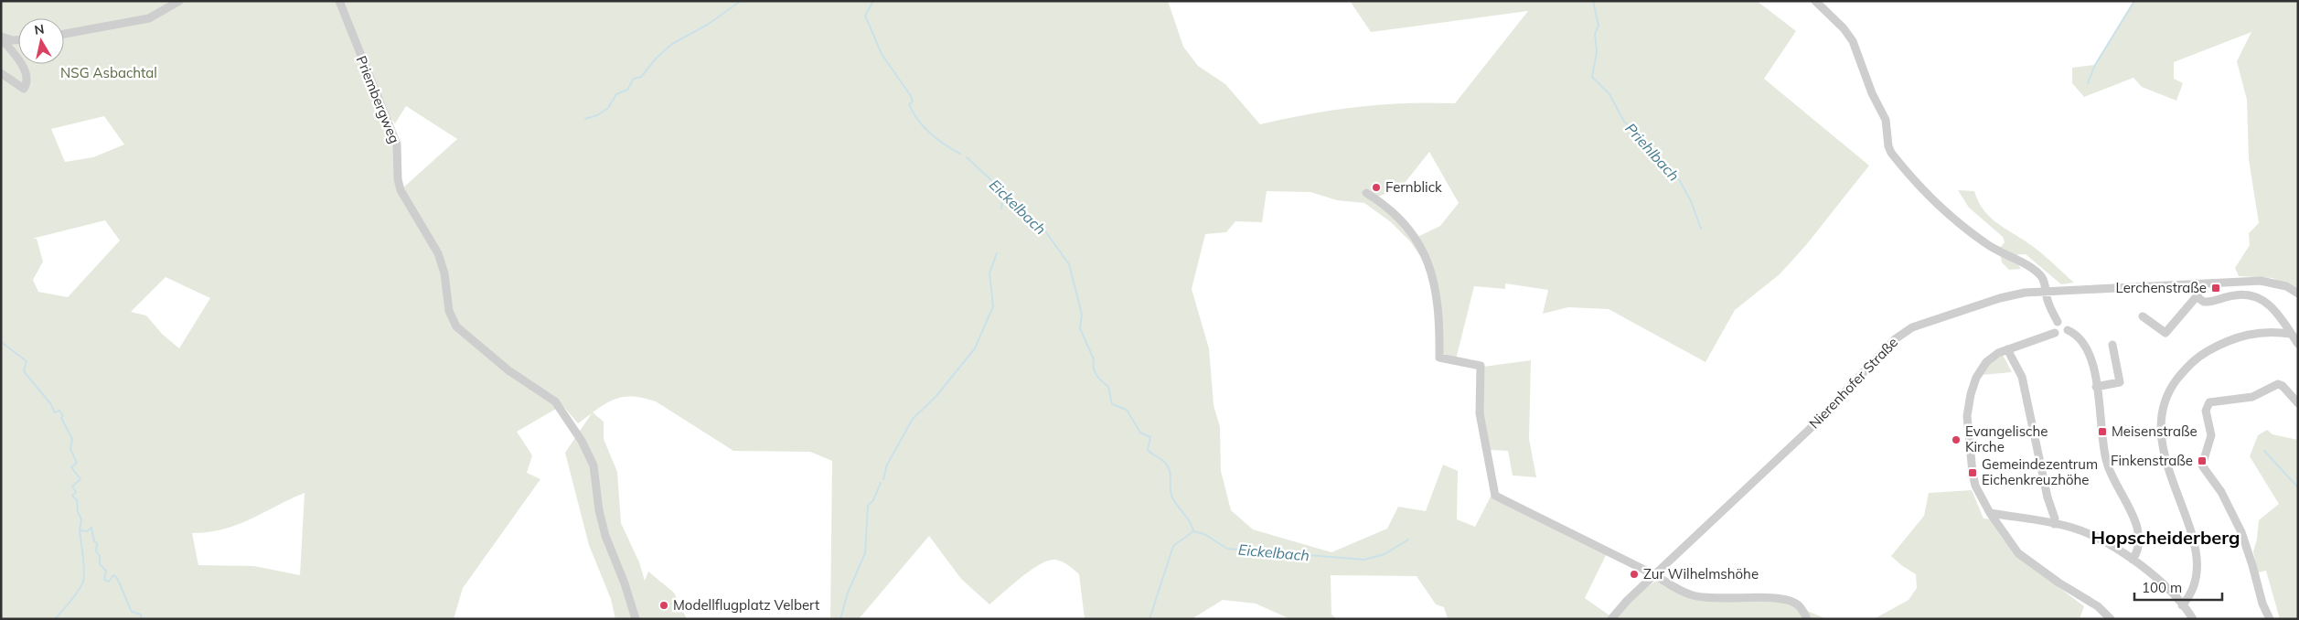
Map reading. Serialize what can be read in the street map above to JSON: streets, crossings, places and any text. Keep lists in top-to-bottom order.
{
  "streets": {
    "street": ["Priembergweg", "Nierenhofer Straße"]
  },
  "districts": ["Hopscheiderberg"],
  "water": ["Priehlbach", "Eickelbach"],
  "parks": ["NSG Asbachtal"],
  "places": {
    "other": [
      "Fernblick",
      "Evangelische Kirche",
      "Zur Wilhelmshöhe",
      "Modellflugplatz Velbert"
    ],
    "transit": [
      "Lerchenstraße",
      "Meisenstraße",
      "Finkenstraße",
      "Gemeindezentrum Eichenkreuzhöhe"
    ]
  },
  "scale_bar": "100 m",
  "north": "top"
}
